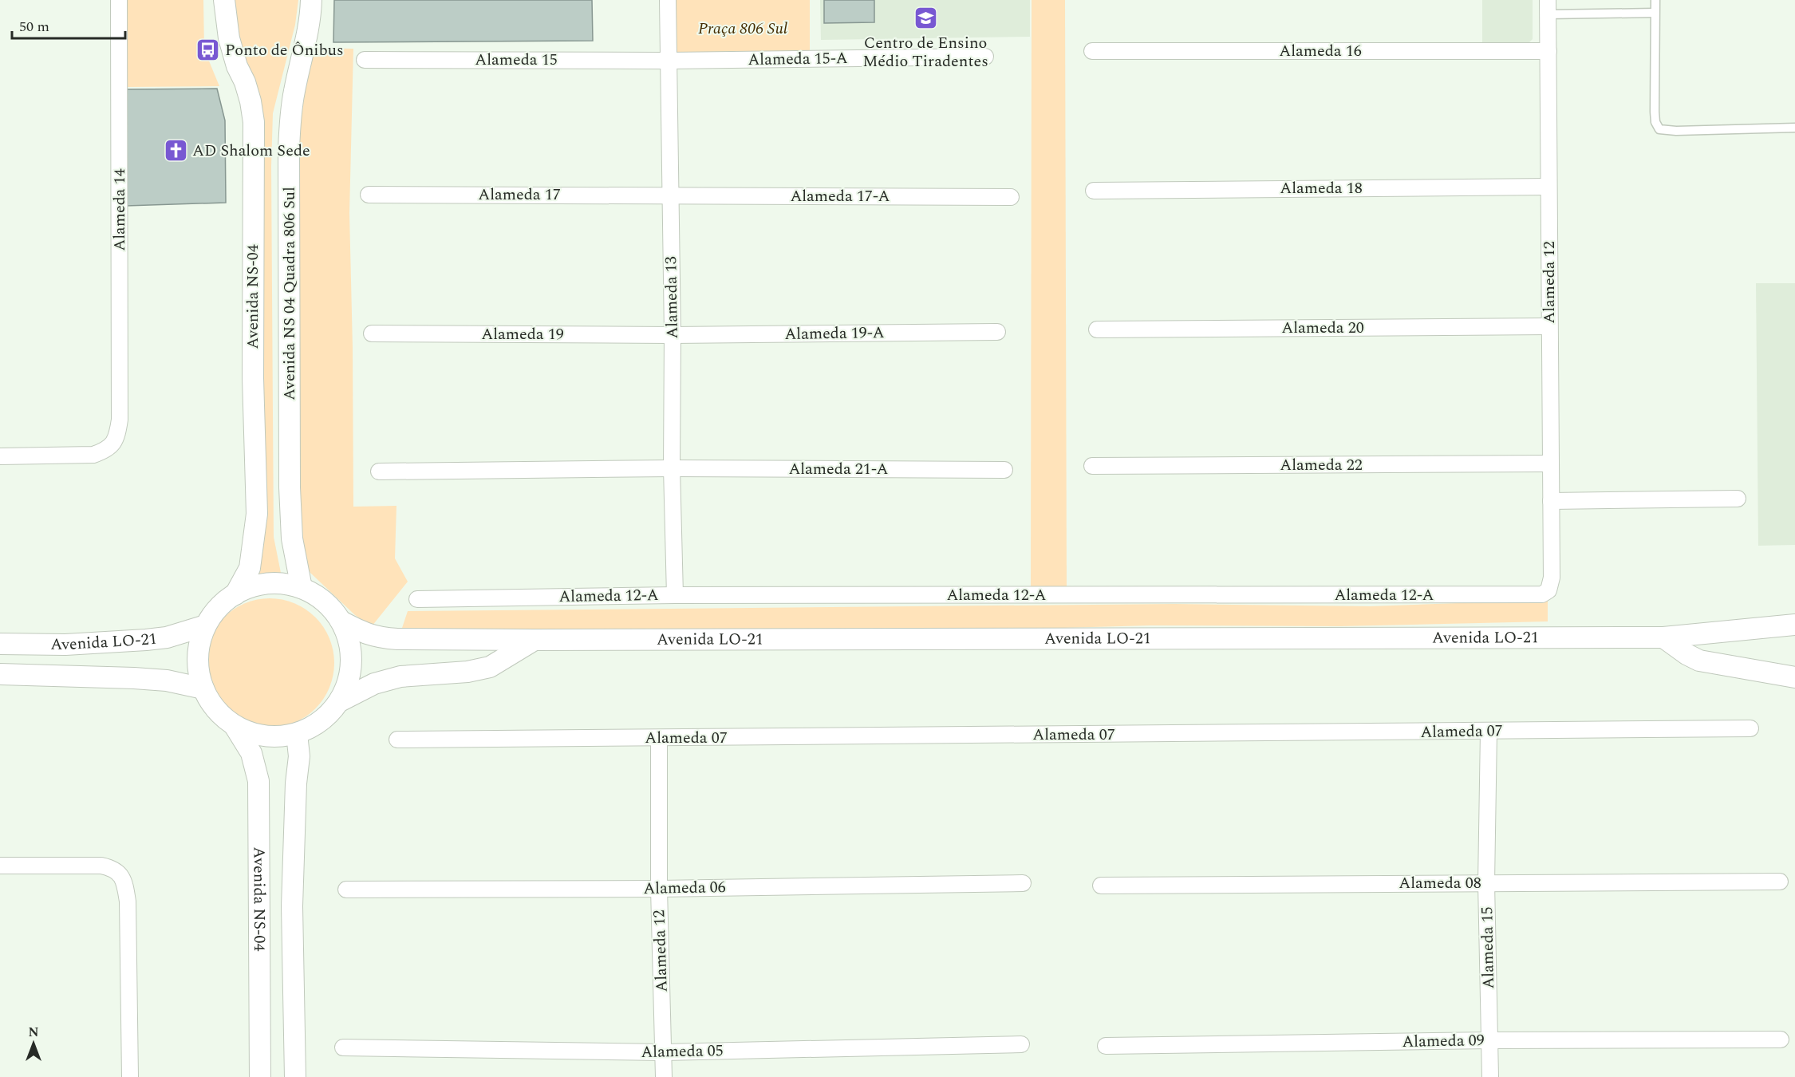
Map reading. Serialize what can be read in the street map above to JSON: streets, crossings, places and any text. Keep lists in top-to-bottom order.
{
  "streets": {
    "street": [
      "Alameda 16",
      "Alameda 15-A",
      "Alameda 15",
      "Alameda 18",
      "Alameda 17",
      "Alameda 17-A",
      "Alameda 14",
      "Alameda 12",
      "Avenida NS 04 Quadra 806 Sul",
      "Avenida NS-04",
      "Alameda 13",
      "Alameda 20",
      "Alameda 19-A",
      "Alameda 19",
      "Alameda 22",
      "Alameda 21-A",
      "Alameda 12-A",
      "Avenida LO-21",
      "Alameda 07",
      "Alameda 08",
      "Alameda 06",
      "Alameda 09",
      "Alameda 05"
    ]
  },
  "crossings": [
    ["Alameda 16", "Alameda 12"],
    ["Alameda 15-A", "Alameda 15"],
    ["Alameda 15-A", "Alameda 13"],
    ["Alameda 15", "Alameda 13"],
    ["Alameda 15", "Alameda 07"],
    ["Alameda 15", "Alameda 08"],
    ["Alameda 15", "Alameda 09"],
    ["Alameda 18", "Alameda 12"],
    ["Alameda 17", "Alameda 17-A"],
    ["Alameda 17", "Alameda 13"],
    ["Alameda 17-A", "Alameda 13"],
    ["Alameda 12", "Alameda 20"],
    ["Alameda 12", "Alameda 22"],
    ["Alameda 12", "Alameda 12-A"],
    ["Alameda 12", "Alameda 07"],
    ["Alameda 12", "Alameda 06"],
    ["Alameda 12", "Alameda 05"],
    ["Avenida NS 04 Quadra 806 Sul", "Avenida NS-04"],
    ["Avenida NS 04 Quadra 806 Sul", "Avenida LO-21"],
    ["Avenida NS-04", "Avenida LO-21"],
    ["Alameda 13", "Alameda 19-A"],
    ["Alameda 13", "Alameda 19"],
    ["Alameda 13", "Alameda 21-A"],
    ["Alameda 13", "Alameda 12-A"],
    ["Alameda 19-A", "Alameda 19"]
  ],
  "parks": ["Praça 806 Sul"],
  "places": {
    "school or university": ["Centro de Ensino Médio Tiradentes"],
    "bus stop": ["Ponto de Ônibus"],
    "church": ["AD Shalom Sede"]
  },
  "scale_bar": "50 m",
  "north": "top"
}
